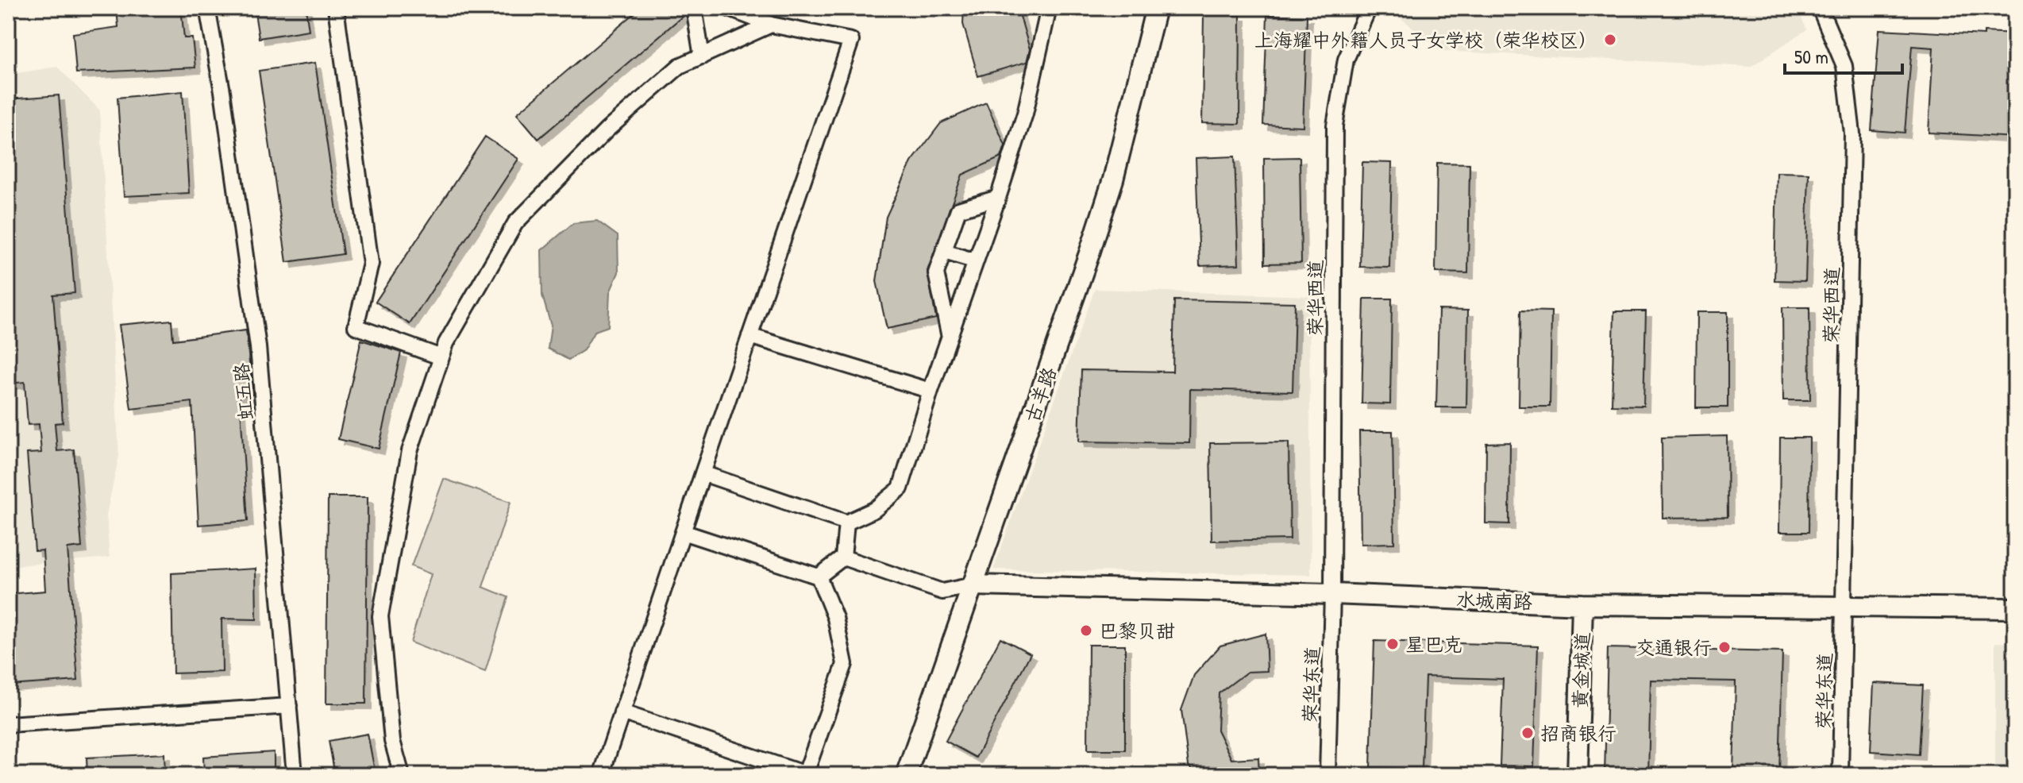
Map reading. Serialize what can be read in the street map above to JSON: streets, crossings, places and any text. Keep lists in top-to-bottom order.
{
  "streets": {
    "street": [
      "荣华西道",
      "虹五路",
      "古羊路",
      "水城南路",
      "黄金城道",
      "荣华东道"
    ]
  },
  "crossings": [
    ["荣华西道", "水城南路"],
    ["荣华西道", "荣华东道"],
    ["古羊路", "水城南路"],
    ["水城南路", "黄金城道"],
    ["水城南路", "荣华东道"]
  ],
  "places": [
    "上海耀中外籍人员子女学校（荣华校区）",
    "巴黎贝甜",
    "星巴克",
    "交通银行",
    "招商银行"
  ],
  "scale_bar": "50 m"
}
